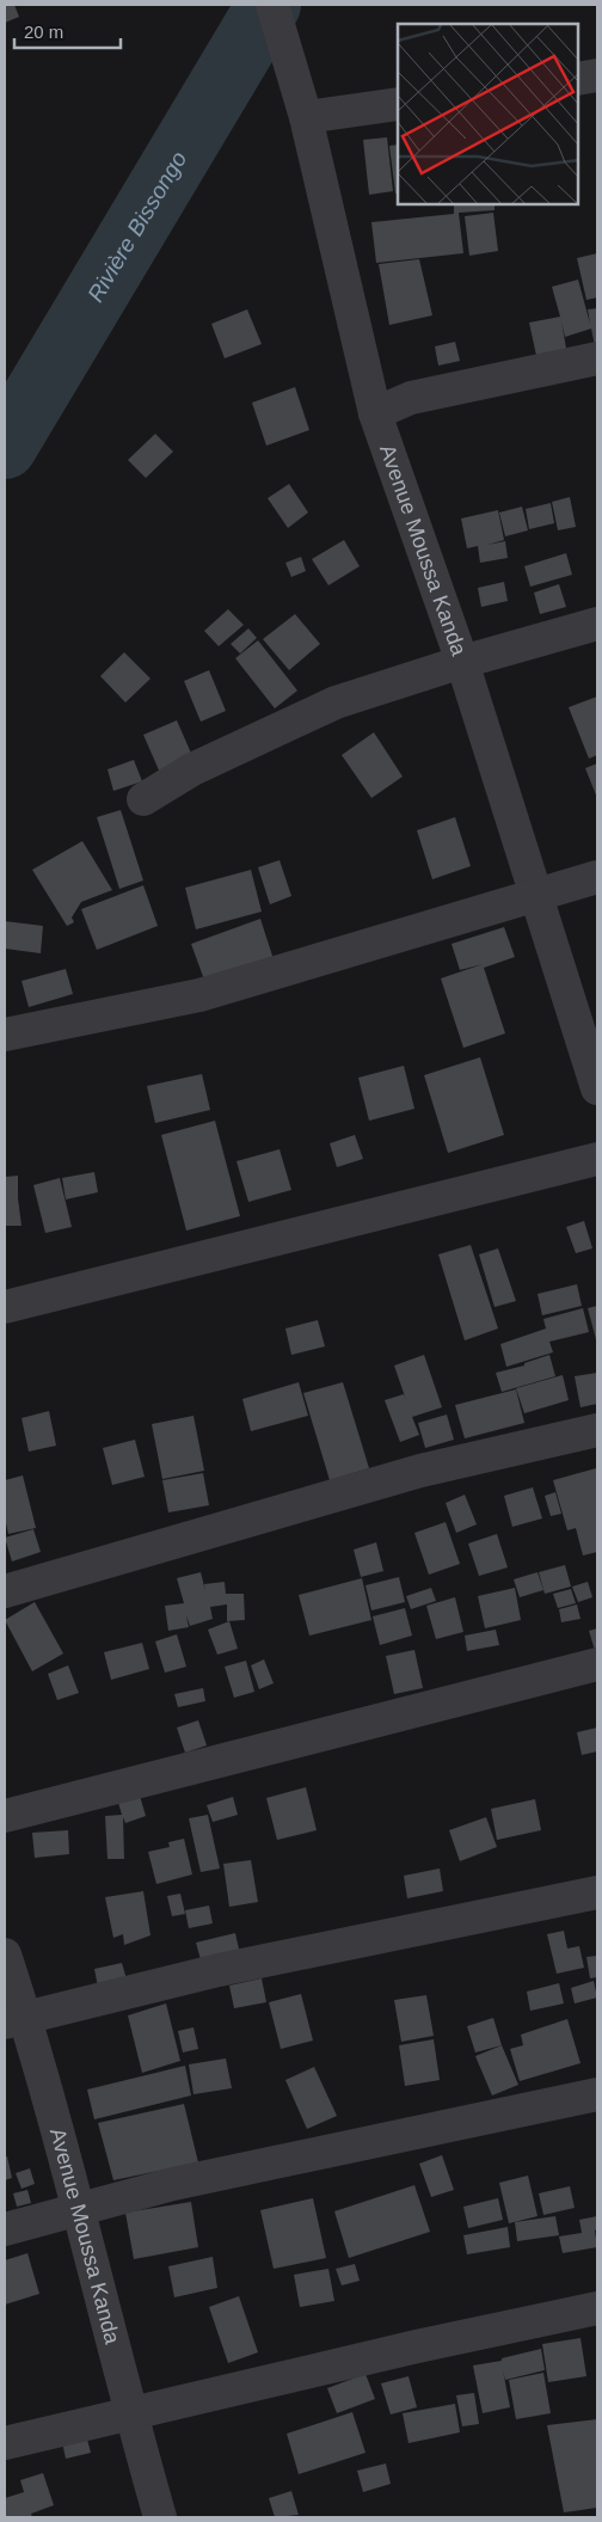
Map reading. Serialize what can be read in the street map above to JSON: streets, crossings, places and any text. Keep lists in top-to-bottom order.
{
  "streets": {
    "street": ["Avenue Moussa Kanda"]
  },
  "water": ["Rivière Bissongo"],
  "scale_bar": "20 m"
}
